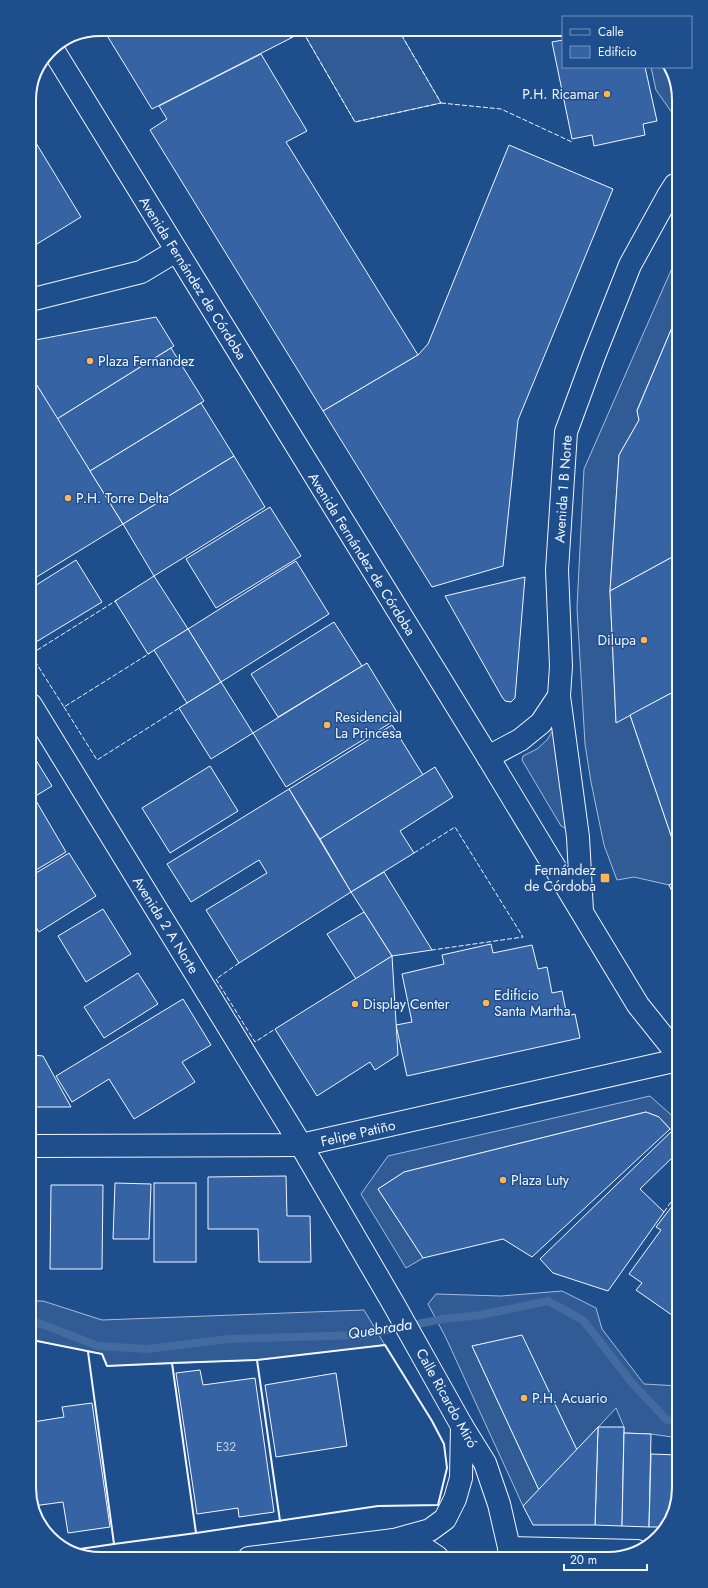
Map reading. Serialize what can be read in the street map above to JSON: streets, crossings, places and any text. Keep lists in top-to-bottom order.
{
  "streets": {
    "street": [
      "Avenida Fernández de Córdoba",
      "Avenida 1 B Norte",
      "Avenida 2 A Norte",
      "Felipe Patiño",
      "Calle Ricardo Miró"
    ]
  },
  "crossings": [
    ["Avenida Fernández de Córdoba", "Avenida 1 B Norte"],
    ["Avenida 2 A Norte", "Felipe Patiño"],
    ["Avenida 2 A Norte", "Calle Ricardo Miró"],
    ["Felipe Patiño", "Calle Ricardo Miró"]
  ],
  "water": ["Quebrada"],
  "places": {
    "other": [
      "P.H. Ricamar",
      "Plaza Fernandez",
      "P.H. Torre Delta",
      "Dilupa",
      "Residencial La Princesa",
      "Edificio Santa Martha",
      "Display Center",
      "Plaza Luty",
      "P.H. Acuario"
    ],
    "transit": ["Fernández de Córdoba"]
  },
  "house_numbers": ["E32"],
  "legend": ["Calle", "Edificio"],
  "scale_bar": "20 m"
}
